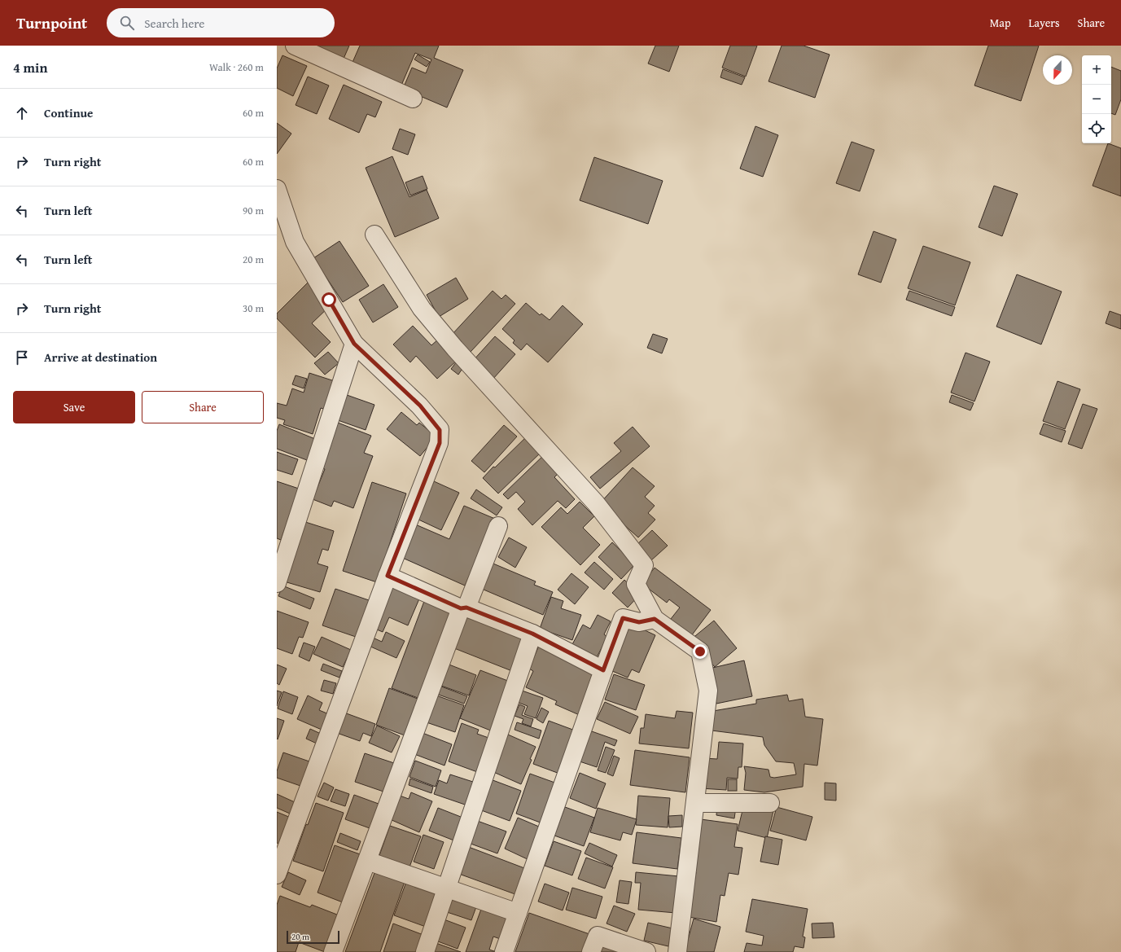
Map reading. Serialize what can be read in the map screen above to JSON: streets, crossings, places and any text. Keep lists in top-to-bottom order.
{
  "scale_bar": "20 m",
  "north": "bottom",
  "page": {
    "header": "Turnpoint",
    "search": "Search here",
    "nav": ["Map", "Layers", "Share"],
    "heading": ["4 min", "Walk · 260 m"],
    "map_buttons": ["+", "−"],
    "list": [
      ["Continue", "60 m"],
      ["Turn right", "60 m"],
      ["Turn left", "90 m"],
      ["Turn left", "20 m"],
      ["Turn right", "30 m"],
      "Arrive at destination"
    ],
    "buttons": ["Save", "Share"],
    "scale": "20 m"
  }
}
